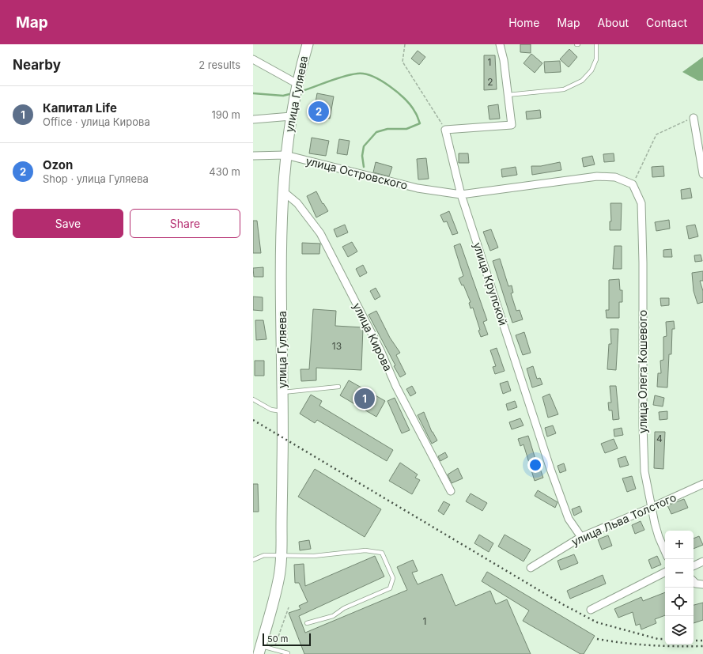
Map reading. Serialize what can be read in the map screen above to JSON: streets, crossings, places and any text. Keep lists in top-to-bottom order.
{
  "streets": {
    "main road": ["улица Гуляева"],
    "street": [
      "улица Островского",
      "улица Крупской",
      "улица Кирова",
      "улица Олега Кошевого",
      "улица Льва Толстого"
    ]
  },
  "crossings": [
    ["улица Гуляева", "улица Островского"],
    ["улица Гуляева", "улица Кирова"],
    ["улица Островского", "улица Крупской"],
    ["улица Крупской", "улица Льва Толстого"],
    ["улица Олега Кошевого", "улица Льва Толстого"]
  ],
  "house_numbers": [
    "1",
    "2",
    "13",
    "4",
    "1"
  ],
  "scale_bar": "50 m",
  "page": {
    "header": "Map",
    "nav": [
      "Home",
      "Map",
      "About",
      "Contact"
    ],
    "heading": ["Nearby", "2 results"],
    "list": [
      {
        "mark": "1",
        "name": "Капитал Life",
        "note": "Office · улица Кирова",
        "value": "190 m"
      },
      {
        "mark": "2",
        "name": "Ozon",
        "note": "Shop · улица Гуляева",
        "value": "430 m"
      }
    ],
    "pins": ["2", "1"],
    "buttons": ["Save", "Share"],
    "map_buttons": ["+", "−"],
    "scale": "50 m"
  }
}
